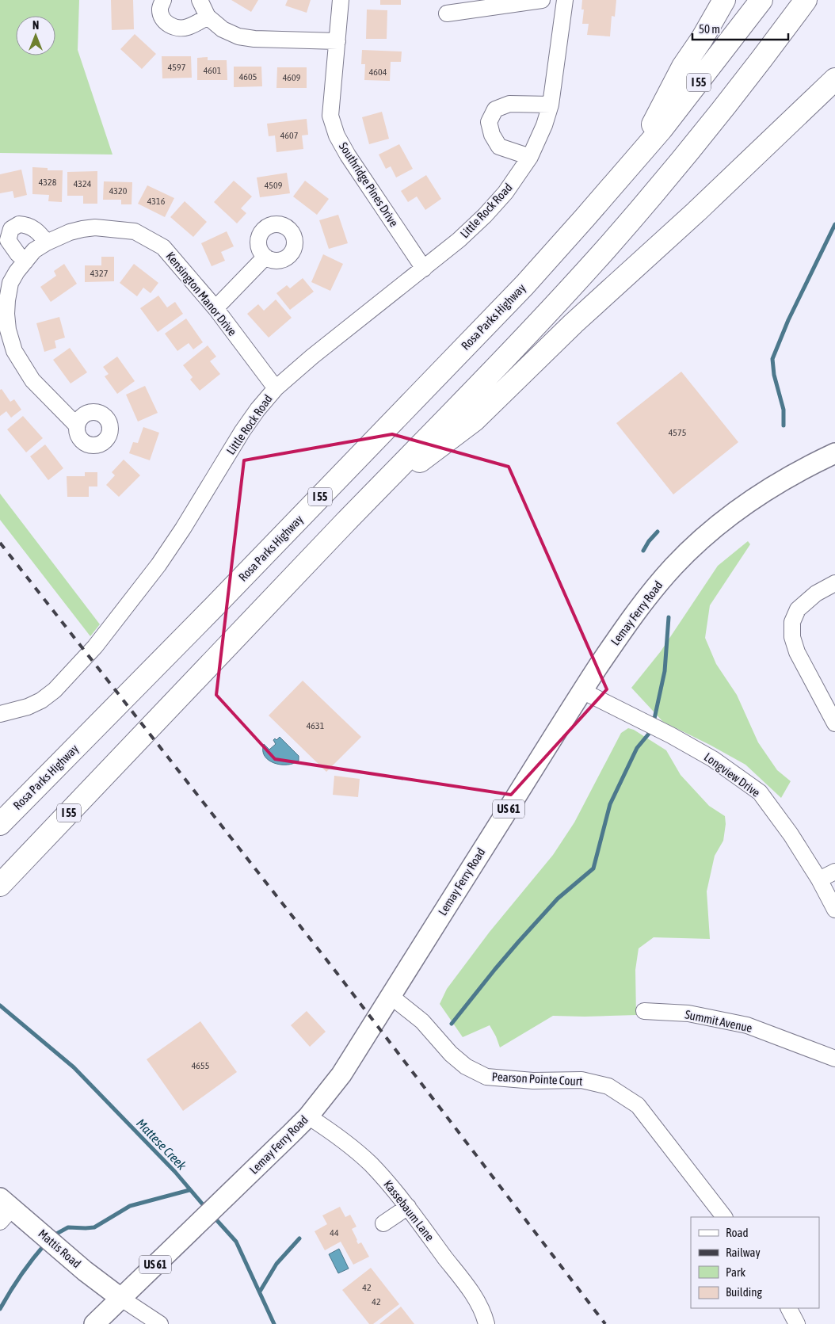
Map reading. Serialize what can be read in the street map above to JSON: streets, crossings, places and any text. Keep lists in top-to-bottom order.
{
  "streets": {
    "highway": ["I 55", "Rosa Parks Highway"],
    "main road": ["Lemay Ferry Road", "US 61", "Mattis Road"],
    "street": [
      "Southridge Pines Drive",
      "Little Rock Road",
      "Kensington Manor Drive",
      "Longview Drive",
      "Summit Avenue",
      "Pearson Pointe Court",
      "Kassebaum Lane"
    ]
  },
  "crossings": [
    ["I 55", "Rosa Parks Highway"],
    ["Southridge Pines Drive", "Little Rock Road"],
    ["Little Rock Road", "Kensington Manor Drive"],
    ["Lemay Ferry Road", "Longview Drive"],
    ["Lemay Ferry Road", "Pearson Pointe Court"],
    ["Lemay Ferry Road", "Kassebaum Lane"],
    ["Lemay Ferry Road", "Mattis Road"]
  ],
  "water": ["Mattese Creek"],
  "house_numbers": [
    "4597",
    "4601",
    "4604",
    "4605",
    "4609",
    "4607",
    "4328",
    "4324",
    "4509",
    "4320",
    "4316",
    "4327",
    "4575",
    "4631",
    "4655",
    "44",
    "42",
    "42"
  ],
  "legend": [
    "Road",
    "Railway",
    "Park",
    "Building"
  ],
  "scale_bar": "50 m",
  "north": "top"
}
